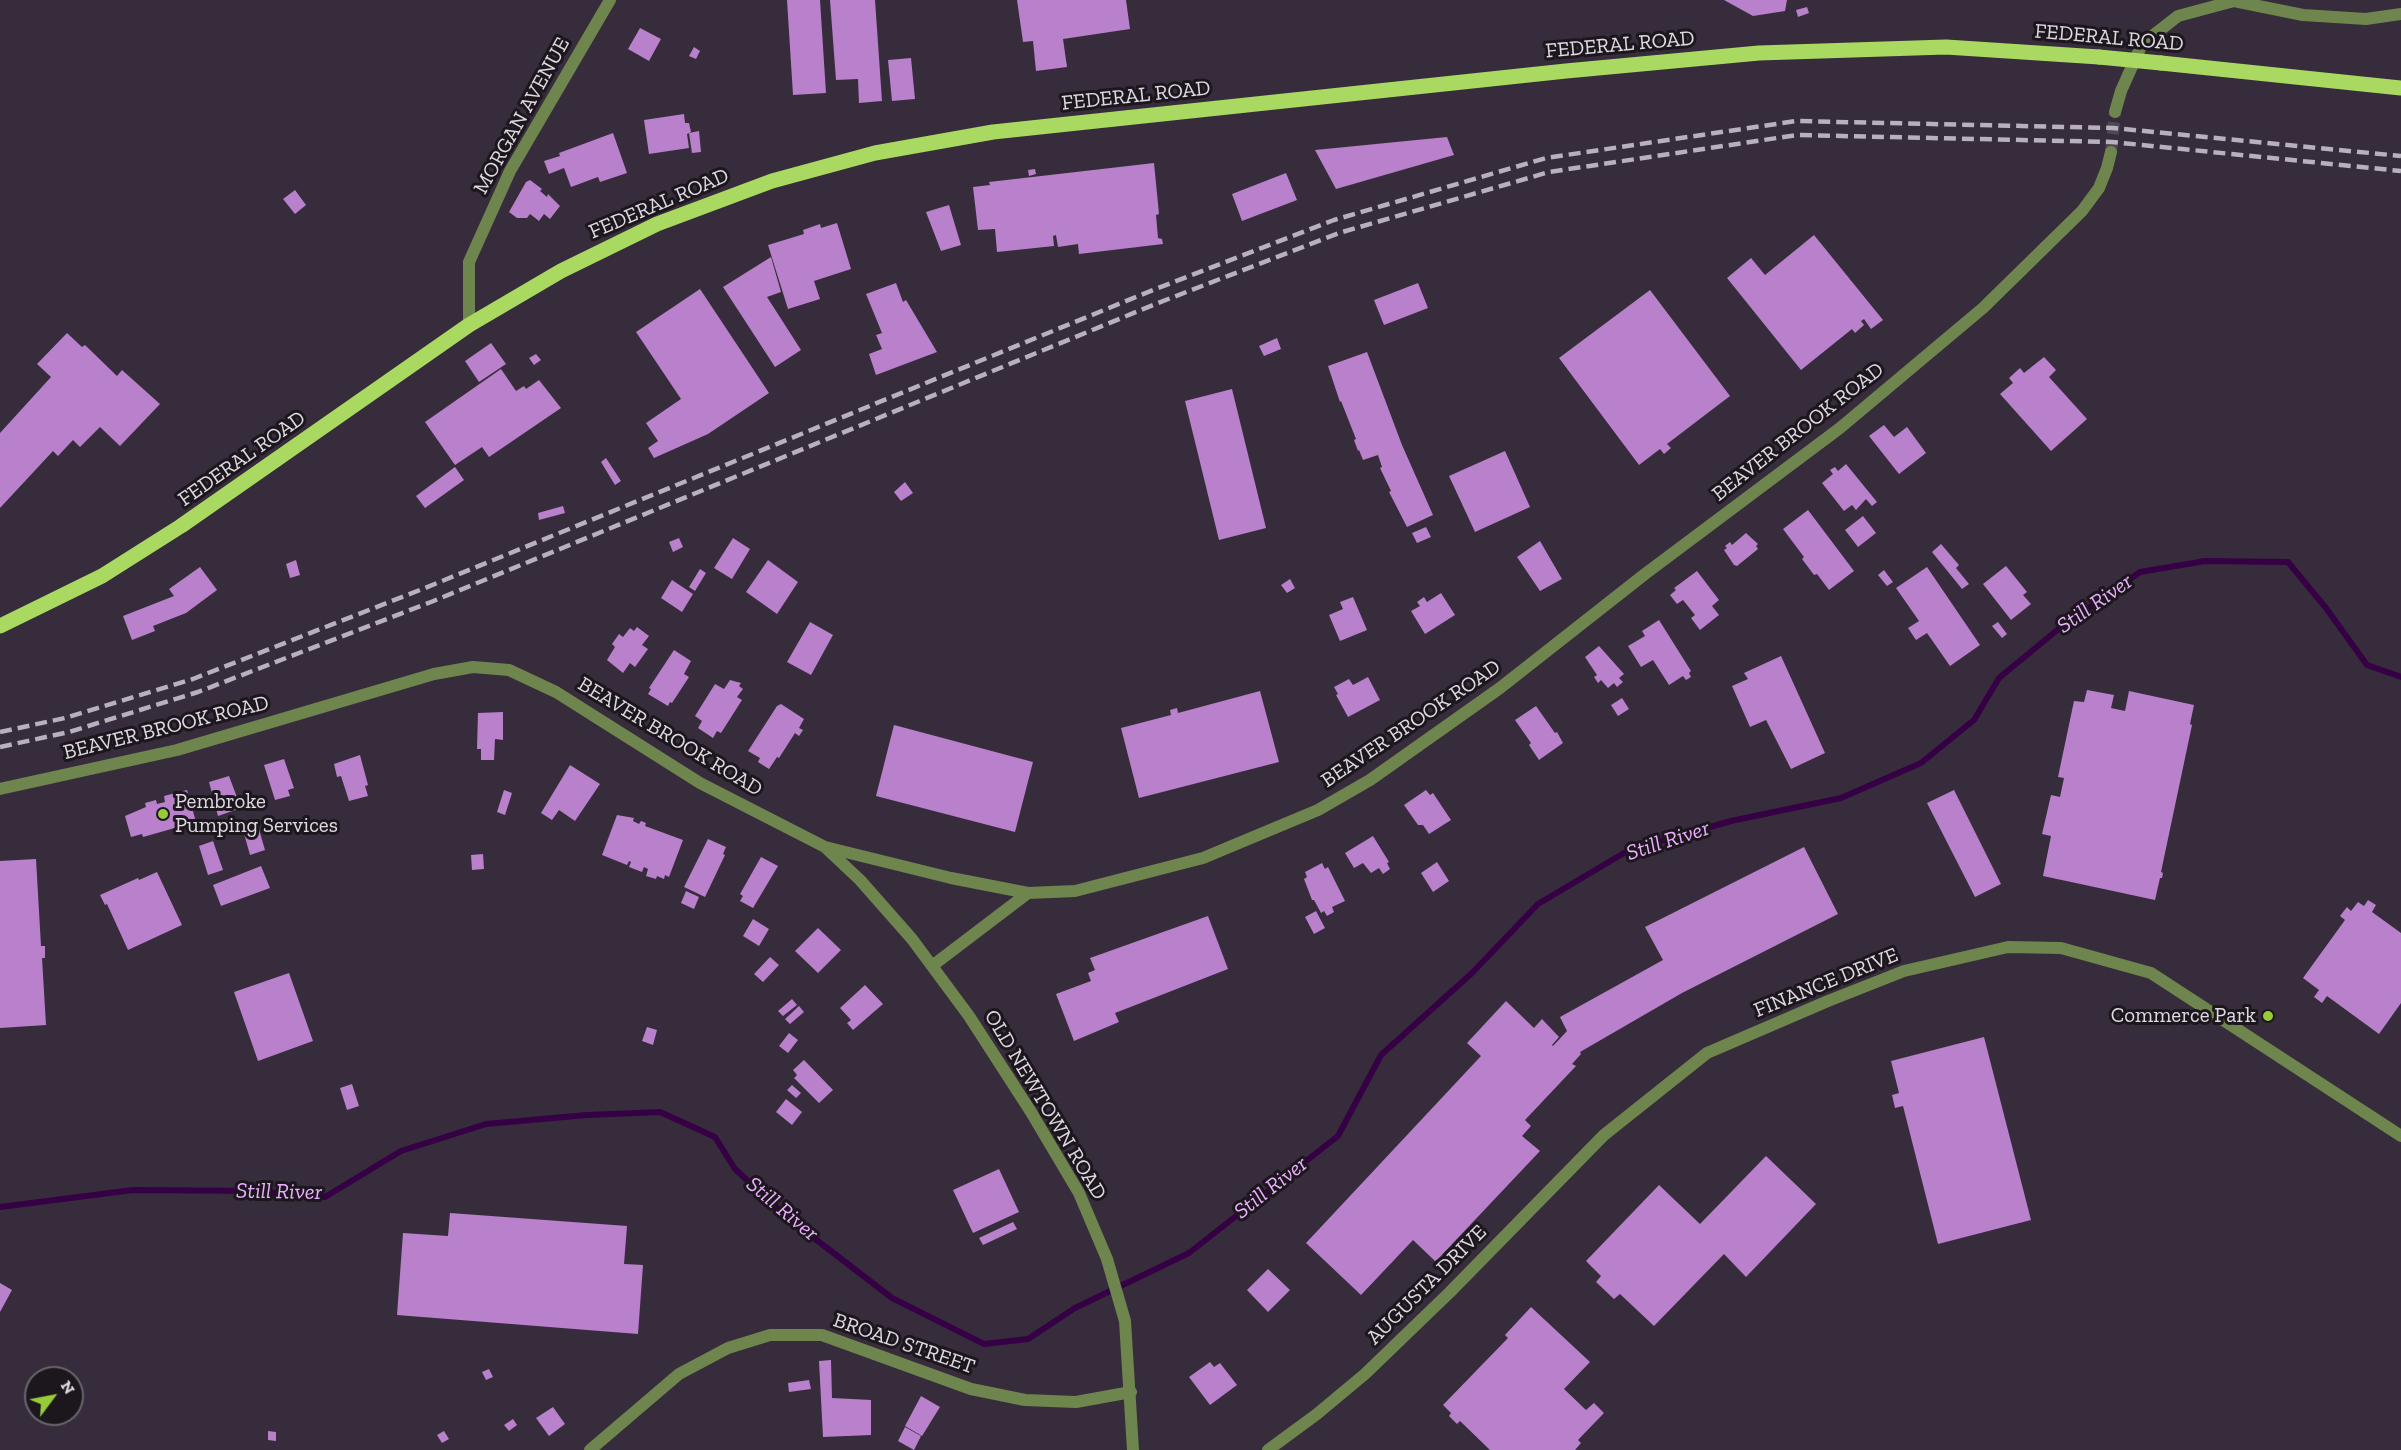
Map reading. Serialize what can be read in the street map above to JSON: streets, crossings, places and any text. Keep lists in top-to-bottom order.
{
  "streets": {
    "main road": ["FEDERAL ROAD"],
    "street": [
      "MORGAN AVENUE",
      "BEAVER BROOK ROAD",
      "FINANCE DRIVE",
      "OLD NEWTOWN ROAD",
      "AUGUSTA DRIVE",
      "BROAD STREET"
    ]
  },
  "crossings": [
    ["FEDERAL ROAD", "MORGAN AVENUE"],
    ["BEAVER BROOK ROAD", "OLD NEWTOWN ROAD"],
    ["FINANCE DRIVE", "AUGUSTA DRIVE"],
    ["OLD NEWTOWN ROAD", "BROAD STREET"]
  ],
  "water": ["Still River"],
  "places": ["Pembroke Pumping Services", "Commerce Park"],
  "north": "top right"
}
